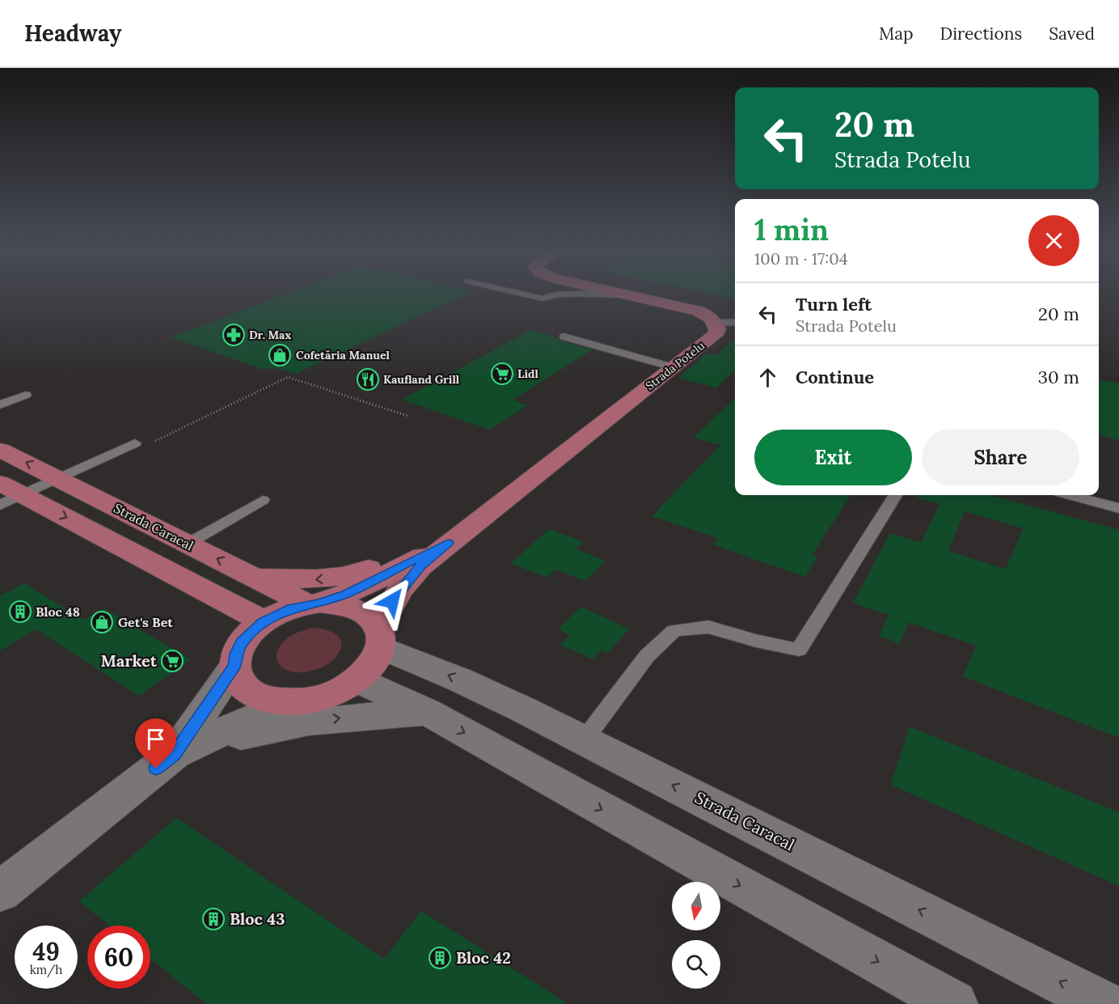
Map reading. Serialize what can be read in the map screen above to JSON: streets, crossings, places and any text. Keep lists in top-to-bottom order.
{
  "streets": {
    "main road": ["Strada Potelu", "Strada Caracal"]
  },
  "crossings": [
    ["Strada Potelu", "Strada Caracal"]
  ],
  "places": {
    "pharmacy": ["Dr. Max"],
    "shop": ["Cofetăria Manuel", "Get's Bet"],
    "supermarket": ["Lidl", "Market"],
    "restaurant": ["Kaufland Grill"],
    "building": ["Bloc 48", "Bloc 43", "Bloc 42"]
  },
  "north": "bottom",
  "page": {
    "header": "Headway",
    "nav": ["Map", "Directions", "Saved"],
    "turn": ["20 m", "Strada Potelu"],
    "heading": ["1 min", "100 m · 17:04"],
    "list": [
      {
        "name": "Turn left",
        "note": "Strada Potelu",
        "value": "20 m"
      },
      {
        "name": "Continue",
        "value": "30 m"
      }
    ],
    "buttons": ["Exit", "Share"],
    "speed": "49 km/h",
    "limit": "60"
  }
}
